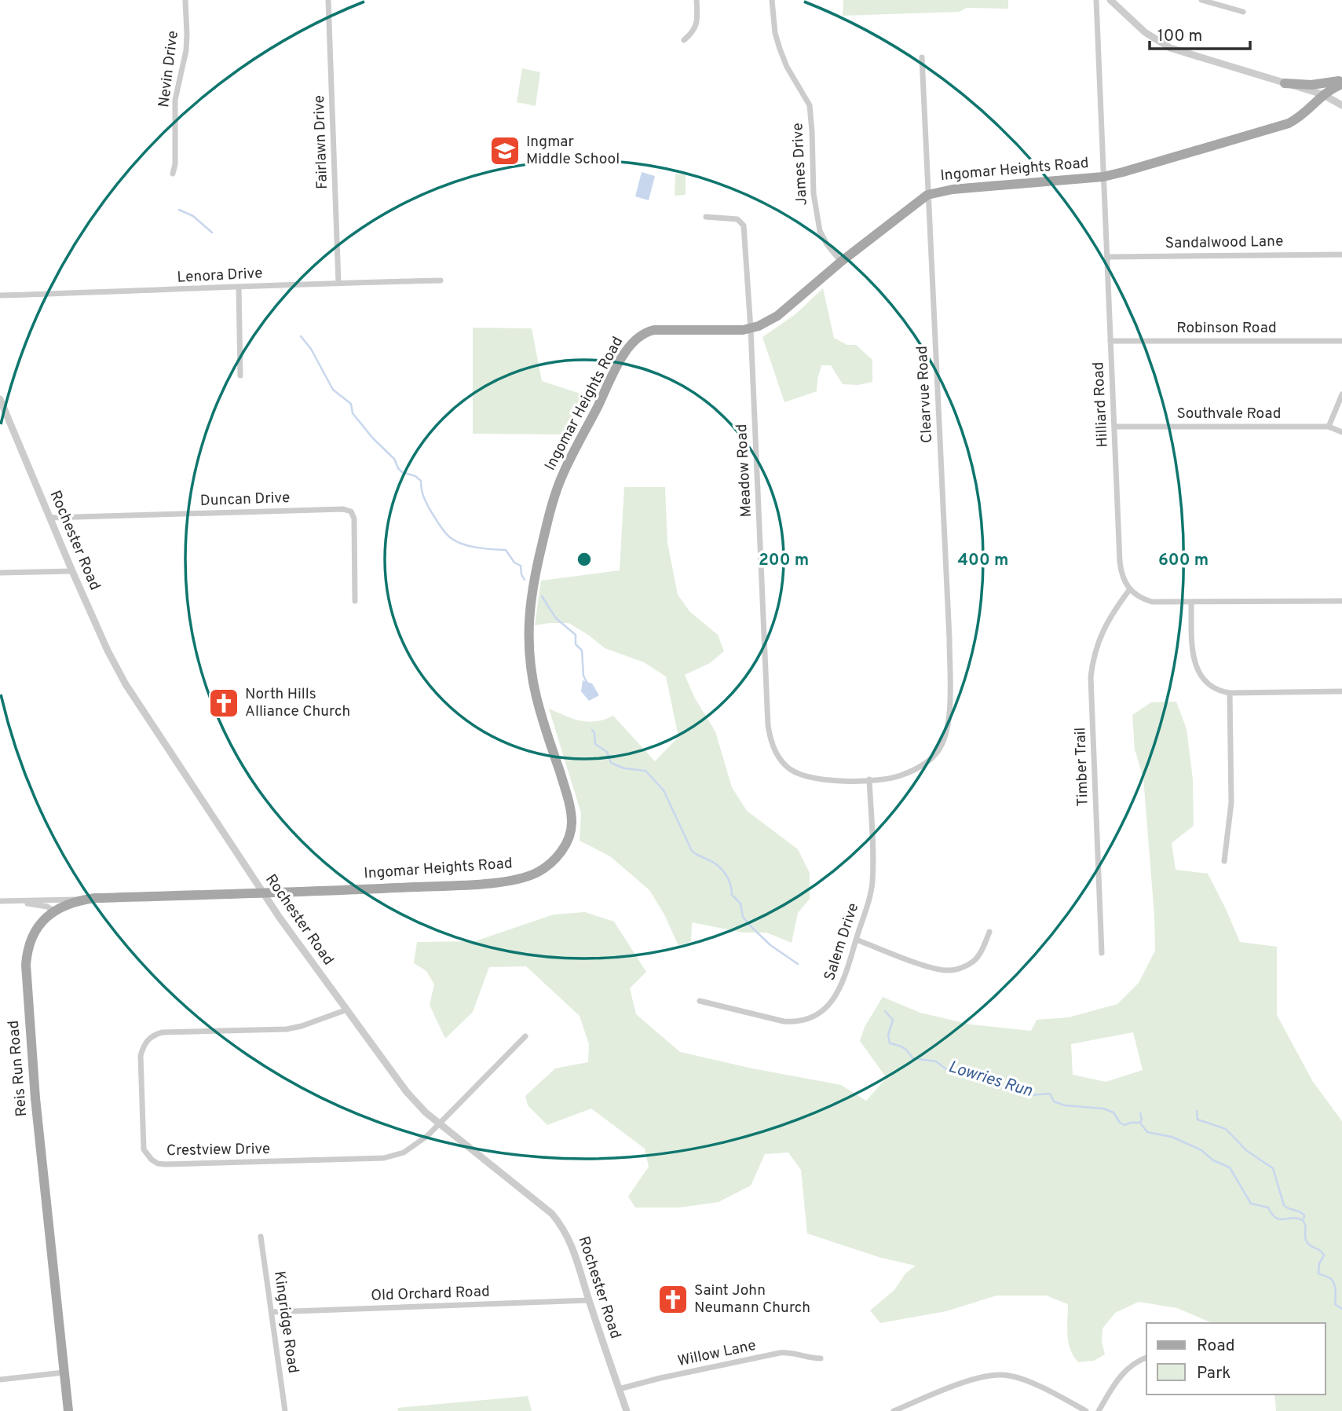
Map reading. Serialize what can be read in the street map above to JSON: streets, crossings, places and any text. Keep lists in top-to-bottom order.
{
  "streets": {
    "main road": ["Ingomar Heights Road", "Reis Run Road"],
    "street": [
      "Nevin Drive",
      "Fairlawn Drive",
      "James Drive",
      "Sandalwood Lane",
      "Lenora Drive",
      "Robinson Road",
      "Clearvue Road",
      "Hilliard Road",
      "Southvale Road",
      "Meadow Road",
      "Duncan Drive",
      "Rochester Road",
      "Timber Trail",
      "Salem Drive",
      "Crestview Drive",
      "Old Orchard Road",
      "Kingridge Road",
      "Willow Lane"
    ]
  },
  "crossings": [
    ["Fairlawn Drive", "Lenora Drive"],
    ["James Drive", "Ingomar Heights Road"],
    ["Ingomar Heights Road", "Clearvue Road"],
    ["Ingomar Heights Road", "Hilliard Road"],
    ["Ingomar Heights Road", "Meadow Road"],
    ["Ingomar Heights Road", "Rochester Road"],
    ["Ingomar Heights Road", "Reis Run Road"],
    ["Sandalwood Lane", "Hilliard Road"],
    ["Robinson Road", "Hilliard Road"],
    ["Clearvue Road", "Meadow Road"],
    ["Clearvue Road", "Salem Drive"],
    ["Hilliard Road", "Southvale Road"],
    ["Hilliard Road", "Timber Trail"],
    ["Meadow Road", "Salem Drive"],
    ["Duncan Drive", "Rochester Road"],
    ["Rochester Road", "Reis Run Road"],
    ["Rochester Road", "Crestview Drive"],
    ["Rochester Road", "Old Orchard Road"],
    ["Rochester Road", "Willow Lane"],
    ["Old Orchard Road", "Kingridge Road"]
  ],
  "water": ["Lowries Run"],
  "places": {
    "school or university": ["Ingmar Middle School"],
    "church": ["North Hills Alliance Church", "Saint John Neumann Church"]
  },
  "legend": ["Road", "Park"],
  "scale_bar": "100 m",
  "rings": ["200 m", "400 m", "600 m"]
}
